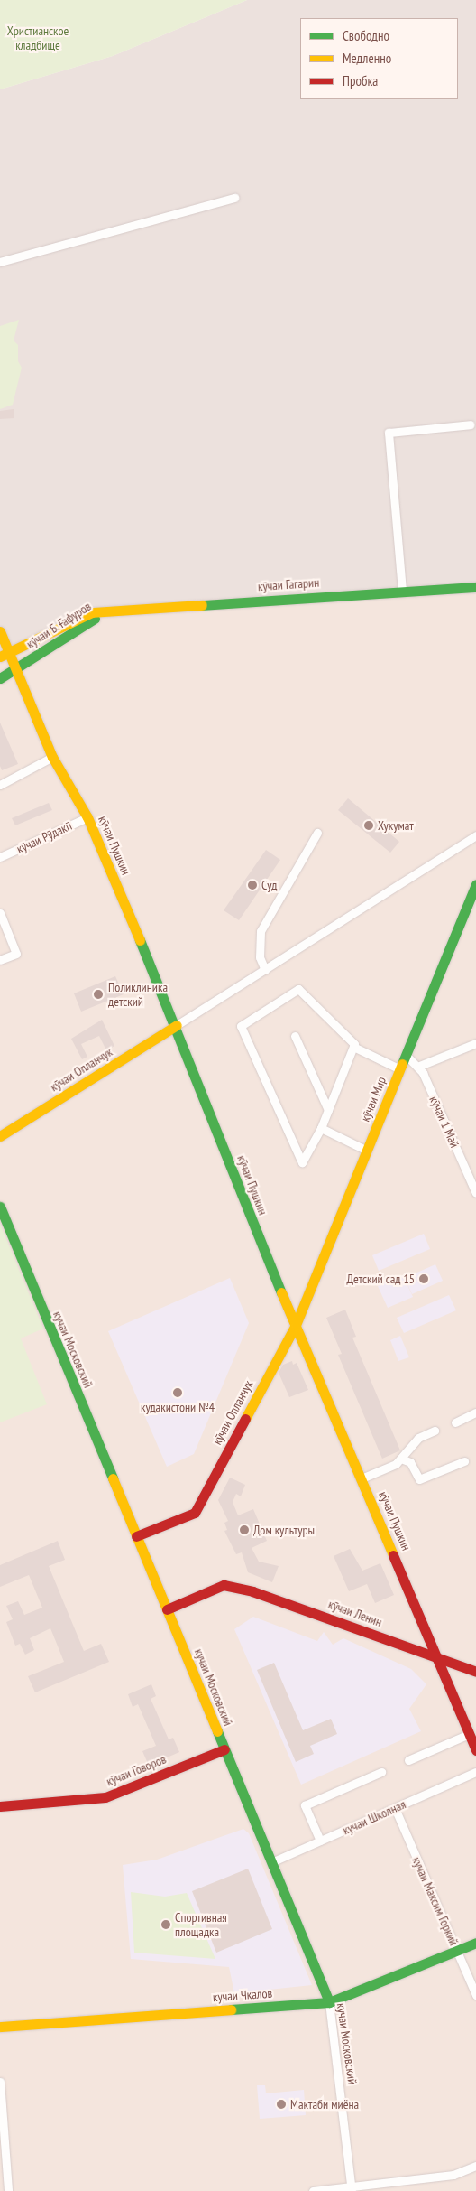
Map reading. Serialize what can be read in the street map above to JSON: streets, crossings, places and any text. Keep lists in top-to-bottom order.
{
  "streets": {
    "street": [
      "кӯчаи Гагарин",
      "кӯчаи Б. Ғафуров",
      "кӯчаи Рӯдакӣ",
      "кӯчаи Пушкин",
      "кӯчаи Опланчук",
      "кӯчаи Мир",
      "кӯчаи 1 Май",
      "кучаи Московский",
      "кӯчаи Ленин",
      "кӯчаи Говоров",
      "кучаи Школная",
      "кучаи Максим Горкий",
      "кучаи Чкалов"
    ]
  },
  "crossings": [
    ["кӯчаи Гагарин", "кӯчаи Б. Ғафуров"],
    ["кӯчаи Б. Ғафуров", "кӯчаи Пушкин"],
    ["кӯчаи Рӯдакӣ", "кӯчаи Пушкин"],
    ["кӯчаи Пушкин", "кӯчаи Опланчук"],
    ["кӯчаи Пушкин", "кӯчаи Мир"],
    ["кӯчаи Пушкин", "кӯчаи Ленин"],
    ["кӯчаи Опланчук", "кӯчаи Мир"],
    ["кӯчаи Опланчук", "кучаи Московский"],
    ["кӯчаи Мир", "кӯчаи 1 Май"],
    ["кучаи Московский", "кӯчаи Ленин"],
    ["кучаи Московский", "кӯчаи Говоров"],
    ["кучаи Московский", "кучаи Школная"],
    ["кучаи Московский", "кучаи Чкалов"],
    ["кучаи Школная", "кучаи Максим Горкий"],
    ["кучаи Максим Горкий", "кучаи Чкалов"]
  ],
  "parks": ["Христианское кладбище"],
  "places": [
    "Хукумат",
    "Суд",
    "Поликлиника детский",
    "Детский сад 15",
    "кудакистони №4",
    "Дом культуры",
    "Спортивная площадка",
    "Мактаби миёна"
  ],
  "legend": ["Свободно", "Медленно", "Пробка"]
}
